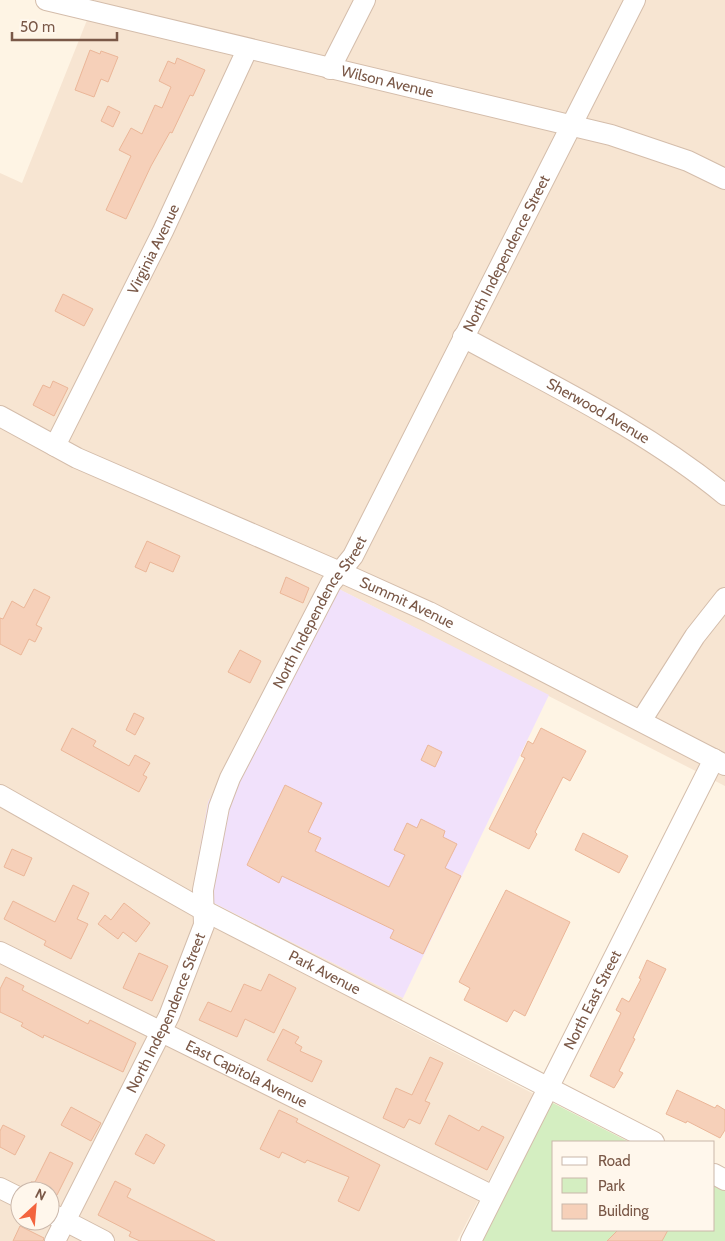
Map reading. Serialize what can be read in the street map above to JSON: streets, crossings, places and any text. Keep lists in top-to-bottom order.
{
  "streets": {
    "street": [
      "Wilson Avenue",
      "Virginia Avenue",
      "North Independence Street",
      "Sherwood Avenue",
      "Summit Avenue",
      "Park Avenue",
      "North East Street",
      "East Capitola Avenue"
    ]
  },
  "crossings": [
    ["Wilson Avenue", "Virginia Avenue"],
    ["Wilson Avenue", "North Independence Street"],
    ["Virginia Avenue", "Summit Avenue"],
    ["North Independence Street", "Sherwood Avenue"],
    ["North Independence Street", "Summit Avenue"],
    ["North Independence Street", "Park Avenue"],
    ["North Independence Street", "East Capitola Avenue"],
    ["Summit Avenue", "North East Street"],
    ["Park Avenue", "North East Street"],
    ["North East Street", "East Capitola Avenue"]
  ],
  "legend": ["Road", "Park", "Building"],
  "scale_bar": "50 m",
  "north": "top right"
}
